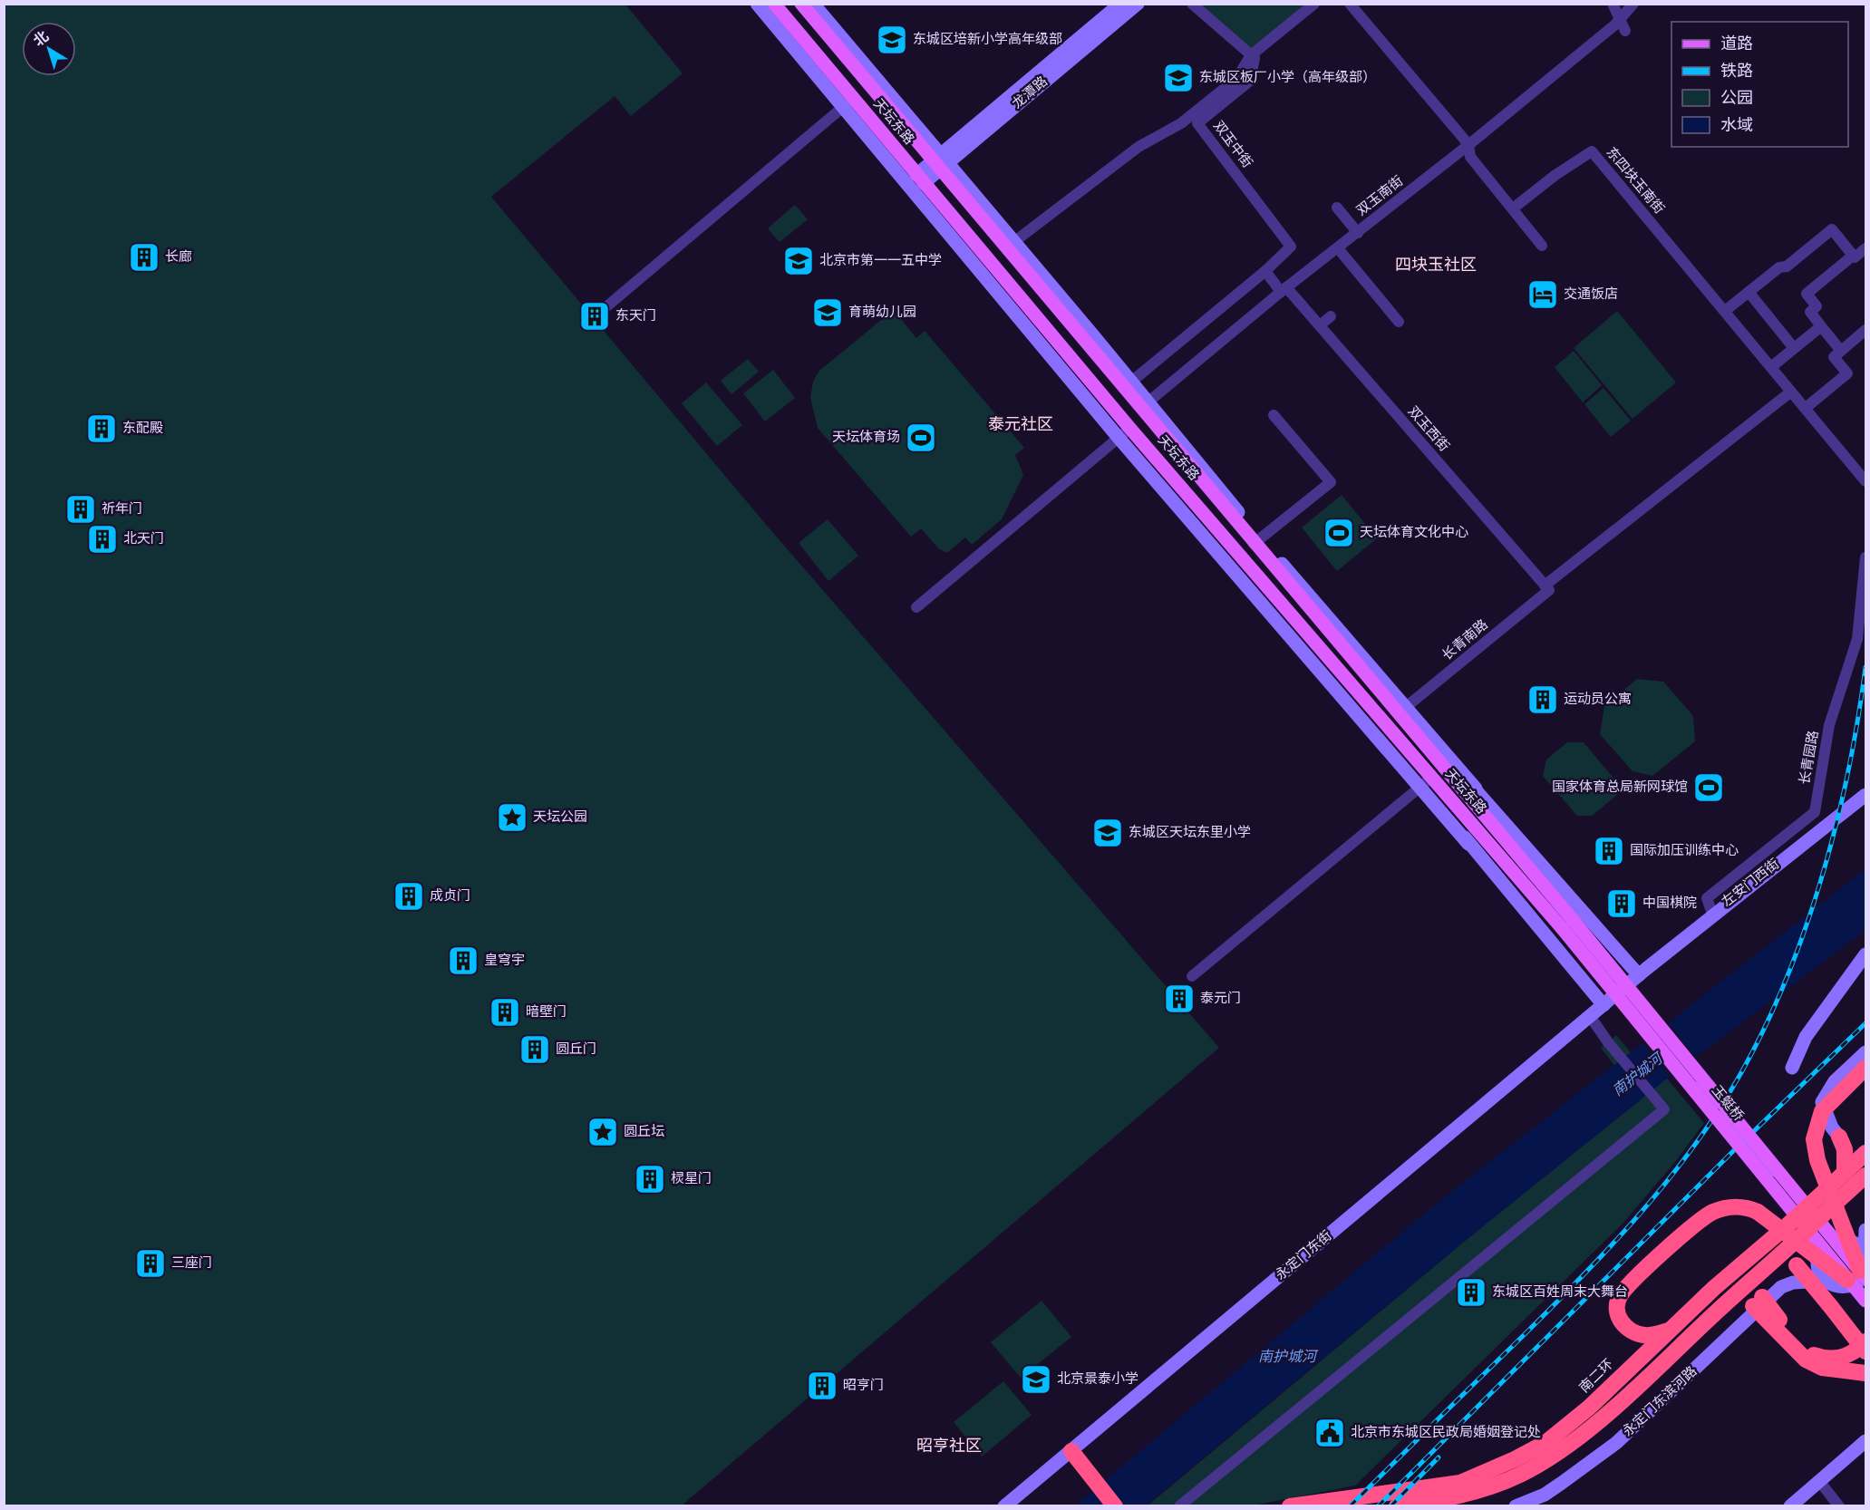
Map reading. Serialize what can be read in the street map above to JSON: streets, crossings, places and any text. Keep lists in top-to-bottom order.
{
  "streets": {
    "highway": ["南二环"],
    "main road": ["天坛东路", "玉蜓桥"],
    "street": [
      "龙潭路",
      "双玉中街",
      "东四块玉南街",
      "双玉南街",
      "双玉西街",
      "长青南路",
      "长青园路",
      "左安门西街",
      "永定门东街",
      "永定门东滨河路"
    ]
  },
  "crossings": [
    ["龙潭路", "天坛东路"],
    ["天坛东路", "双玉南街"],
    ["天坛东路", "长青南路"],
    ["天坛东路", "玉蜓桥"],
    ["东四块玉南街", "长青南路"],
    ["双玉南街", "双玉西街"],
    ["双玉西街", "长青南路"],
    ["长青园路", "左安门西街"],
    ["左安门西街", "永定门东街"],
    ["玉蜓桥", "永定门东滨河路"]
  ],
  "districts": ["四块玉社区", "泰元社区", "昭亨社区"],
  "water": ["南护城河"],
  "places": {
    "school or university": [
      "东城区培新小学高年级部",
      "东城区板厂小学（高年级部）",
      "北京市第一一五中学",
      "育萌幼儿园",
      "东城区天坛东里小学",
      "北京景泰小学"
    ],
    "building": [
      "长廊",
      "东天门",
      "东配殿",
      "祈年门",
      "北天门",
      "运动员公寓",
      "国际加压训练中心",
      "成贞门",
      "中国棋院",
      "皇穹宇",
      "泰元门",
      "暗壁门",
      "圆丘门",
      "棂星门",
      "三座门",
      "东城区百姓周末大舞台",
      "昭亨门"
    ],
    "hotel": ["交通饭店"],
    "sports": ["天坛体育场", "天坛体育文化中心", "国家体育总局新网球馆"],
    "place": ["天坛公园", "圆丘坛"],
    "public building": ["北京市东城区民政局婚姻登记处"]
  },
  "legend": [
    "道路",
    "铁路",
    "公园",
    "水域"
  ],
  "north": "top left"
}
